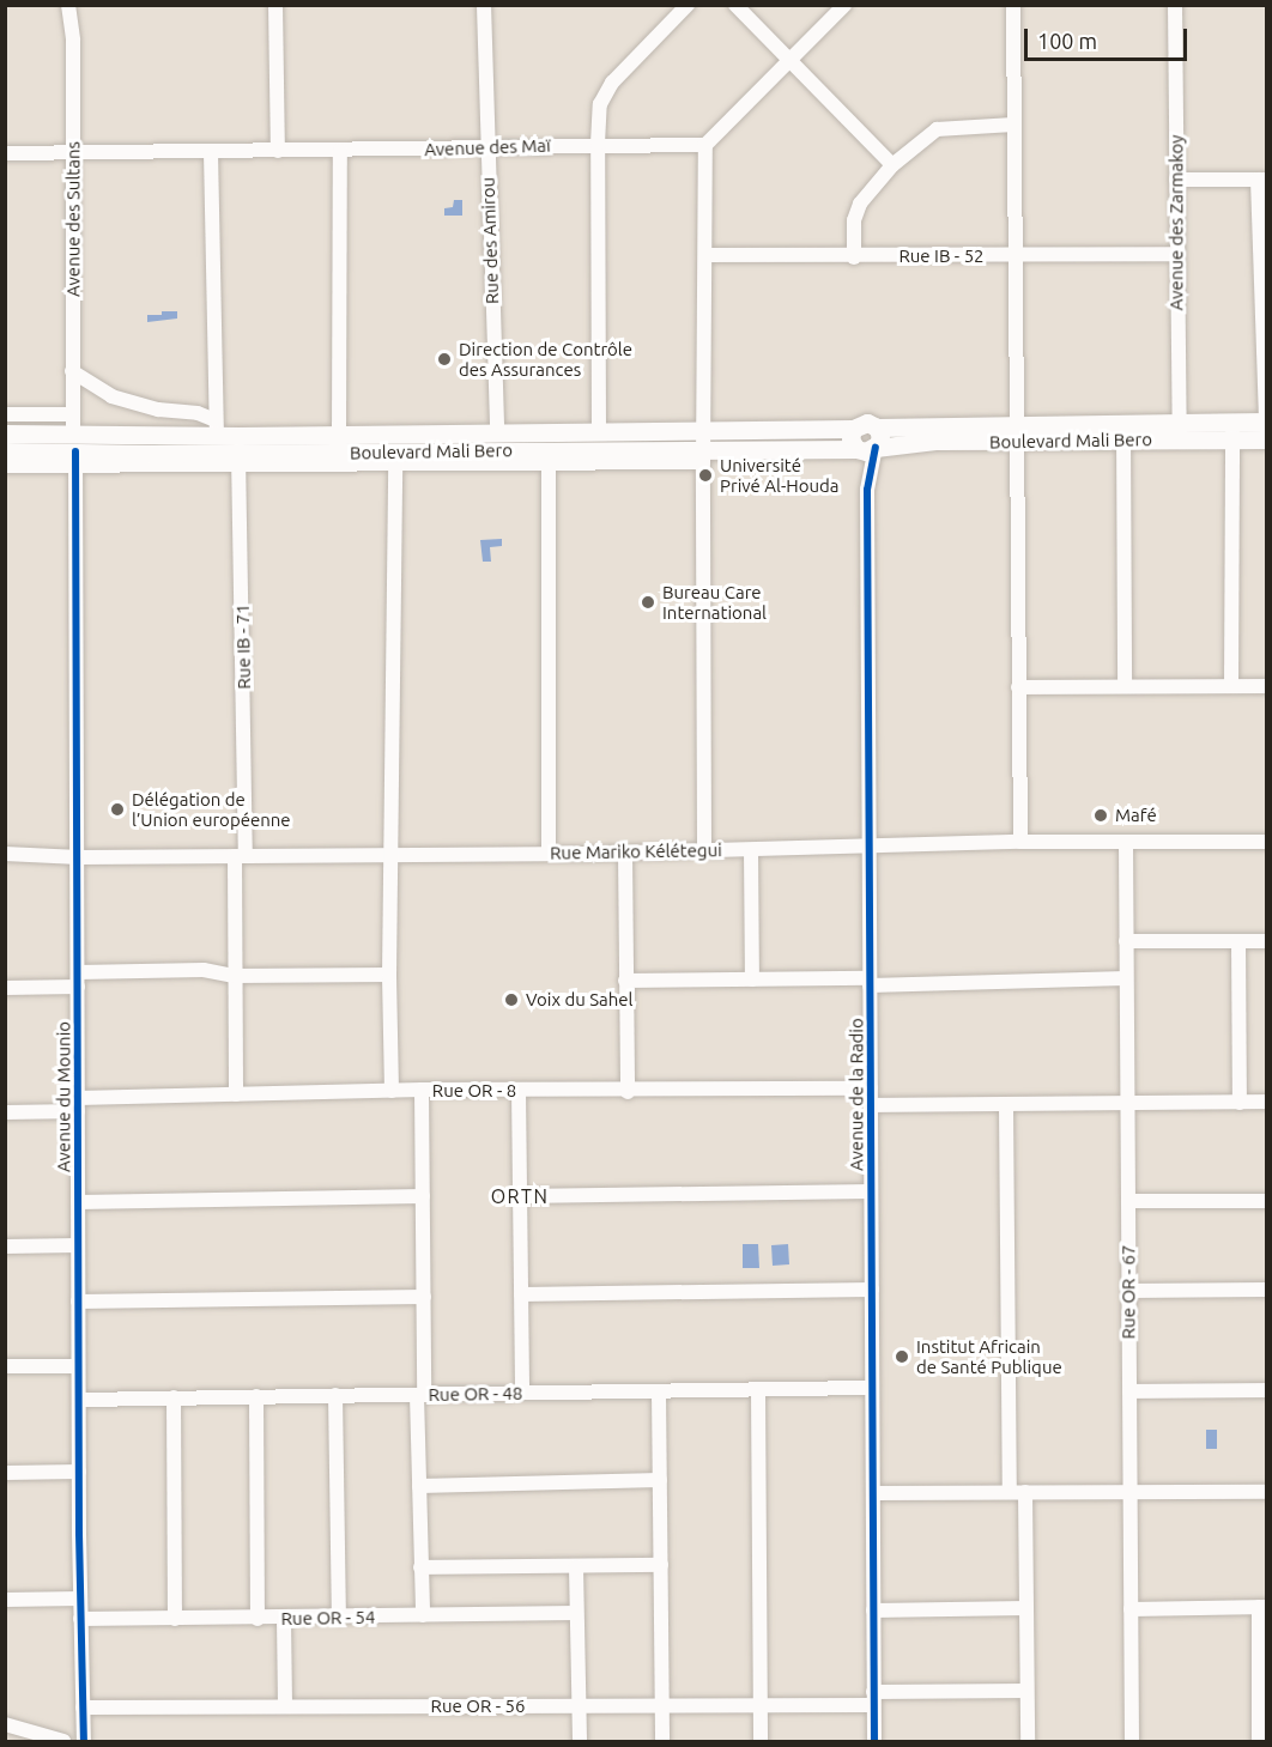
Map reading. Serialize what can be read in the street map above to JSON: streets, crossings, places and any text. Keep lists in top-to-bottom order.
{
  "streets": {
    "main road": ["Boulevard Mali Bero"],
    "street": [
      "Avenue des Maï",
      "Avenue des Sultans",
      "Avenue des Zarmakoy",
      "Rue des Amirou",
      "Rue IB - 52",
      "Rue IB - 71",
      "Rue Mariko Kélétegui",
      "Rue OR - 8",
      "Avenue de la Radio",
      "Avenue du Mounio",
      "Rue OR - 67",
      "Rue OR - 48",
      "Rue OR - 54",
      "Rue OR - 56"
    ]
  },
  "crossings": [
    ["Avenue des Maï", "Avenue des Sultans"],
    ["Avenue des Maï", "Rue des Amirou"],
    ["Avenue des Sultans", "Boulevard Mali Bero"],
    ["Avenue des Sultans", "Avenue du Mounio"],
    ["Avenue des Zarmakoy", "Rue IB - 52"],
    ["Avenue des Zarmakoy", "Boulevard Mali Bero"],
    ["Rue des Amirou", "Boulevard Mali Bero"],
    ["Boulevard Mali Bero", "Rue IB - 71"],
    ["Boulevard Mali Bero", "Avenue de la Radio"],
    ["Boulevard Mali Bero", "Avenue du Mounio"],
    ["Rue IB - 71", "Rue Mariko Kélétegui"],
    ["Rue IB - 71", "Rue OR - 8"],
    ["Rue Mariko Kélétegui", "Avenue de la Radio"],
    ["Rue Mariko Kélétegui", "Avenue du Mounio"],
    ["Rue Mariko Kélétegui", "Rue OR - 67"],
    ["Rue OR - 8", "Avenue de la Radio"],
    ["Rue OR - 8", "Avenue du Mounio"],
    ["Avenue de la Radio", "Rue OR - 48"],
    ["Avenue de la Radio", "Rue OR - 56"],
    ["Avenue du Mounio", "Rue OR - 48"],
    ["Avenue du Mounio", "Rue OR - 54"],
    ["Avenue du Mounio", "Rue OR - 56"]
  ],
  "districts": ["ORTN"],
  "places": [
    "Direction de Contrôle des Assurances",
    "Université Privé Al-Houda",
    "Bureau Care International",
    "Délégation de l’Union européenne",
    "Mafé",
    "Voix du Sahel",
    "Institut Africain de Santé Publique"
  ],
  "scale_bar": "100 m"
}
